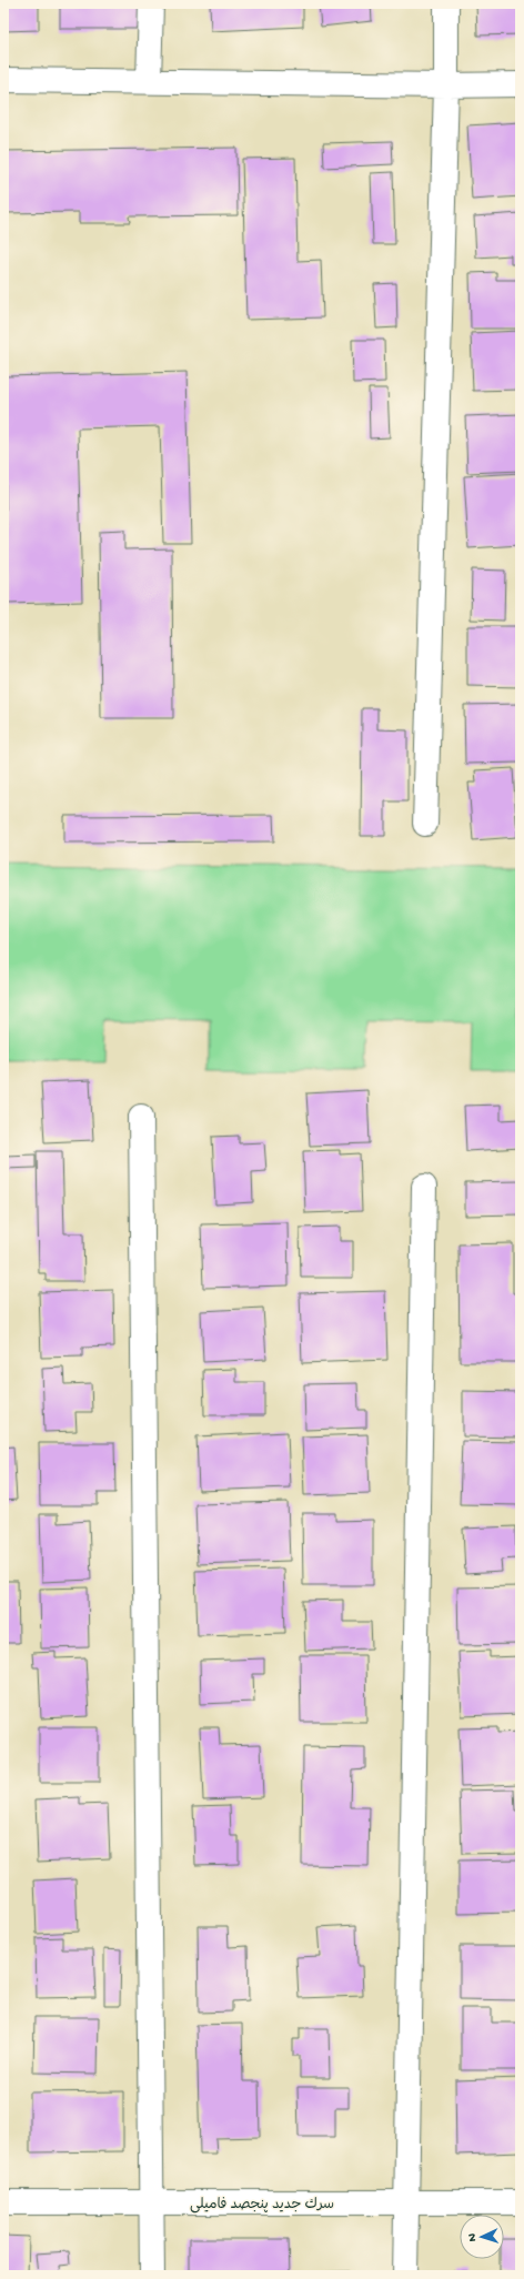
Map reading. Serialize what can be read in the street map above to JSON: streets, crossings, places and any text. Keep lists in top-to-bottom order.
{
  "streets": {
    "street": ["سرك جدید پنجصد فامیلی"]
  },
  "north": "left"
}
